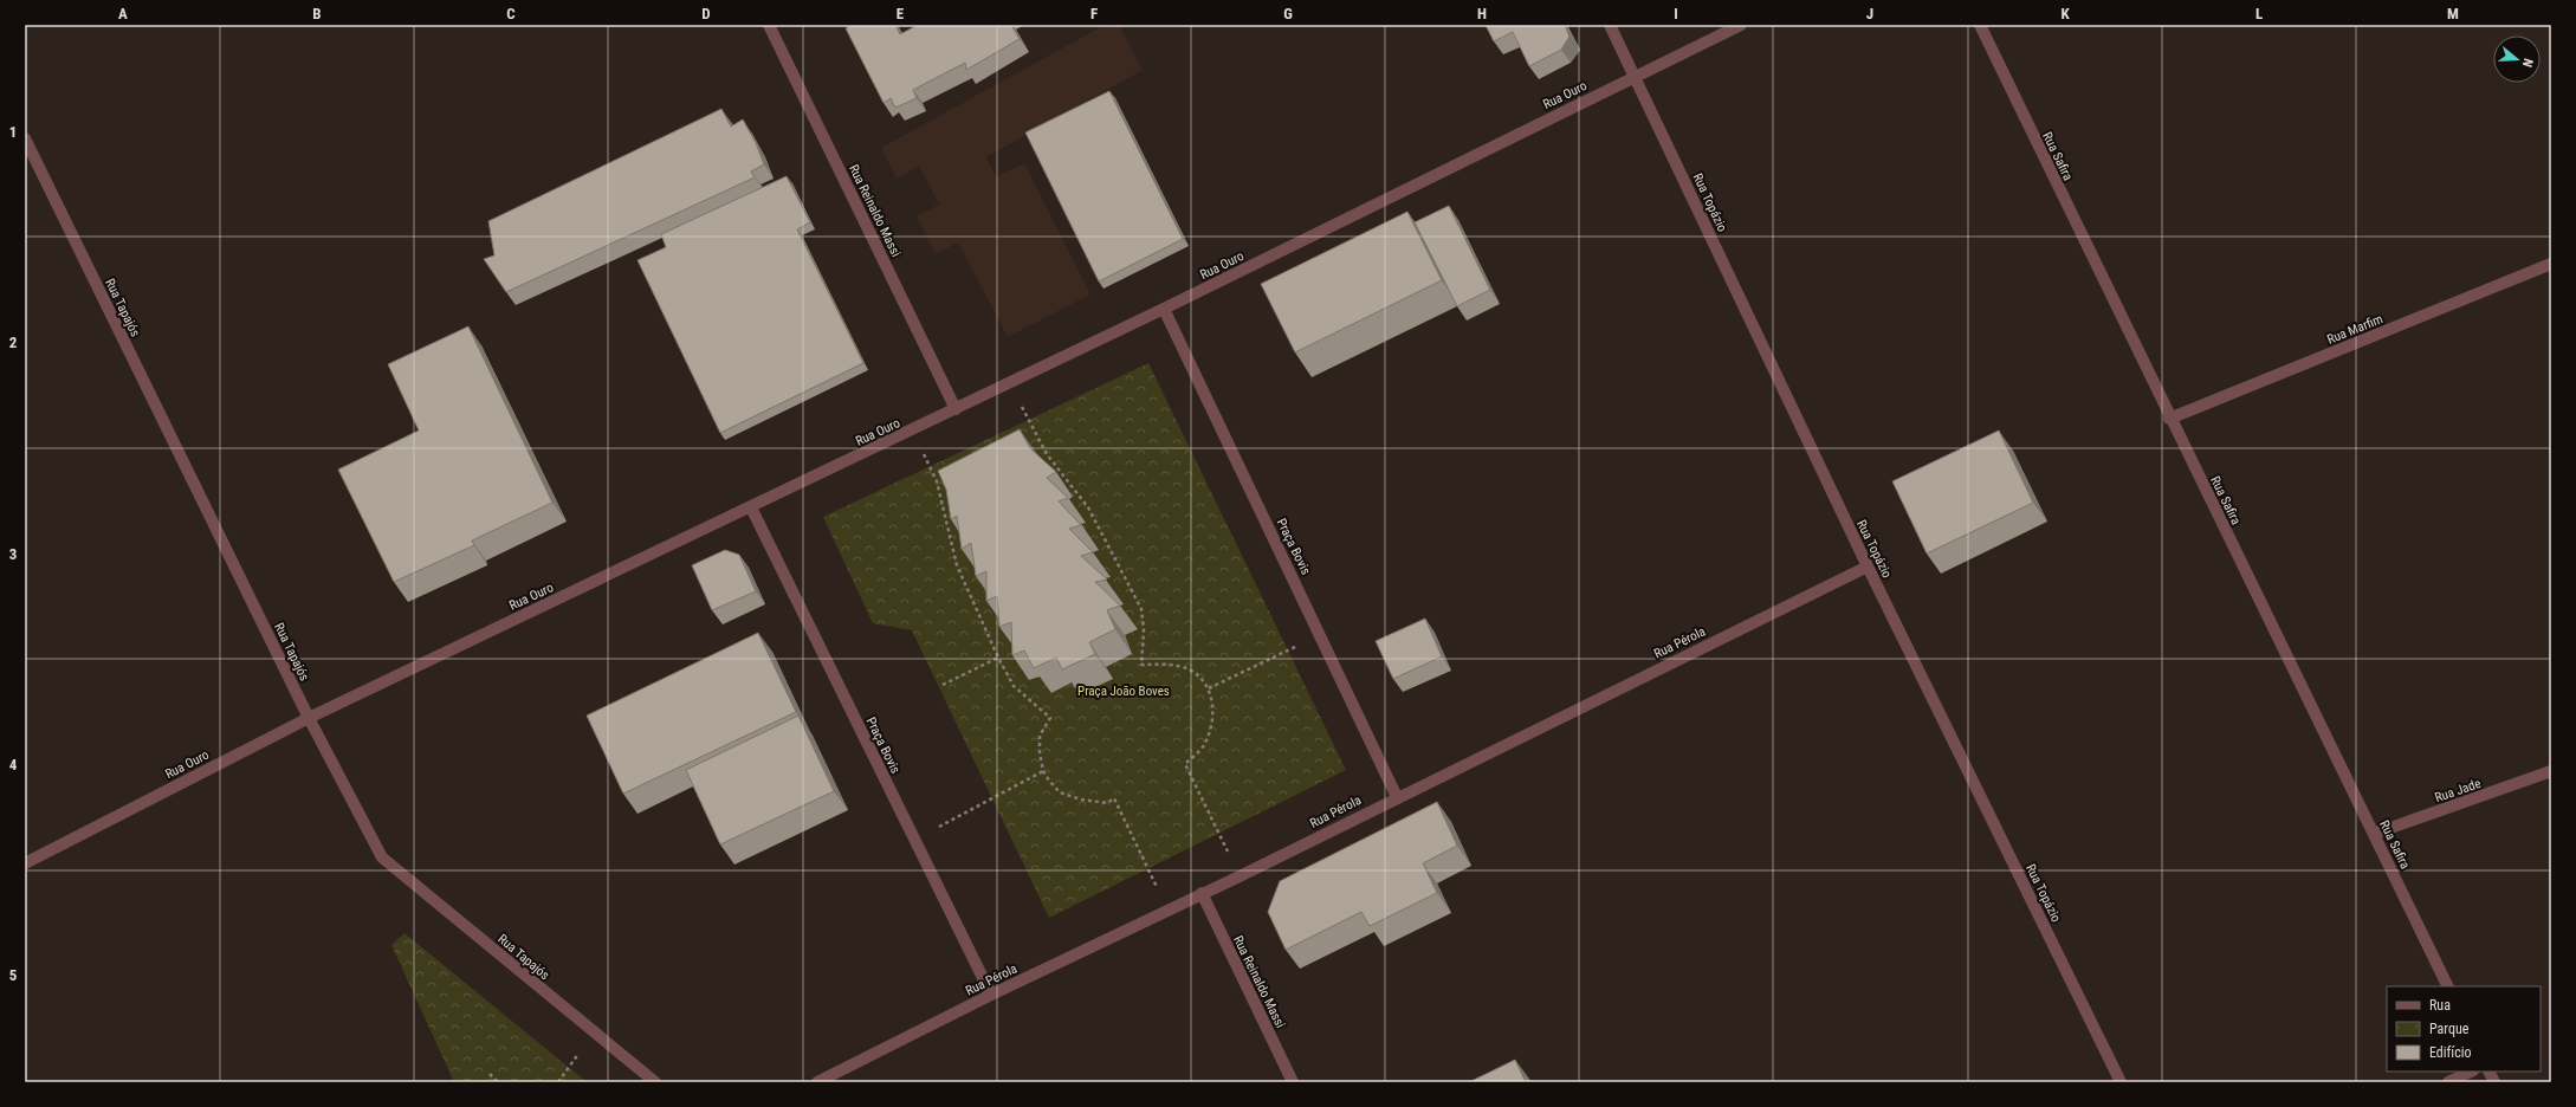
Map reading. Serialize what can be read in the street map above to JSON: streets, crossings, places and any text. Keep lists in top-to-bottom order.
{
  "streets": {
    "street": [
      "Rua Ouro",
      "Rua Safira",
      "Rua Topázio",
      "Rua Reinaldo Massi",
      "Rua Tapajós",
      "Rua Marfim",
      "Praça Bovis",
      "Rua Pérola",
      "Rua Jade"
    ]
  },
  "crossings": [
    ["Rua Ouro", "Rua Topázio"],
    ["Rua Ouro", "Rua Reinaldo Massi"],
    ["Rua Ouro", "Rua Tapajós"],
    ["Rua Ouro", "Praça Bovis"],
    ["Rua Safira", "Rua Marfim"],
    ["Rua Safira", "Rua Jade"],
    ["Rua Topázio", "Rua Pérola"],
    ["Rua Reinaldo Massi", "Rua Pérola"],
    ["Praça Bovis", "Rua Pérola"]
  ],
  "parks": ["Praça João Boves"],
  "legend": ["Rua", "Parque", "Edifício"],
  "north": "right",
  "grid": {
    "columns": [
      "A",
      "B",
      "C",
      "D",
      "E",
      "F",
      "G",
      "H",
      "I",
      "J",
      "K",
      "L",
      "M"
    ],
    "rows": [
      "1",
      "2",
      "3",
      "4",
      "5"
    ]
  }
}
